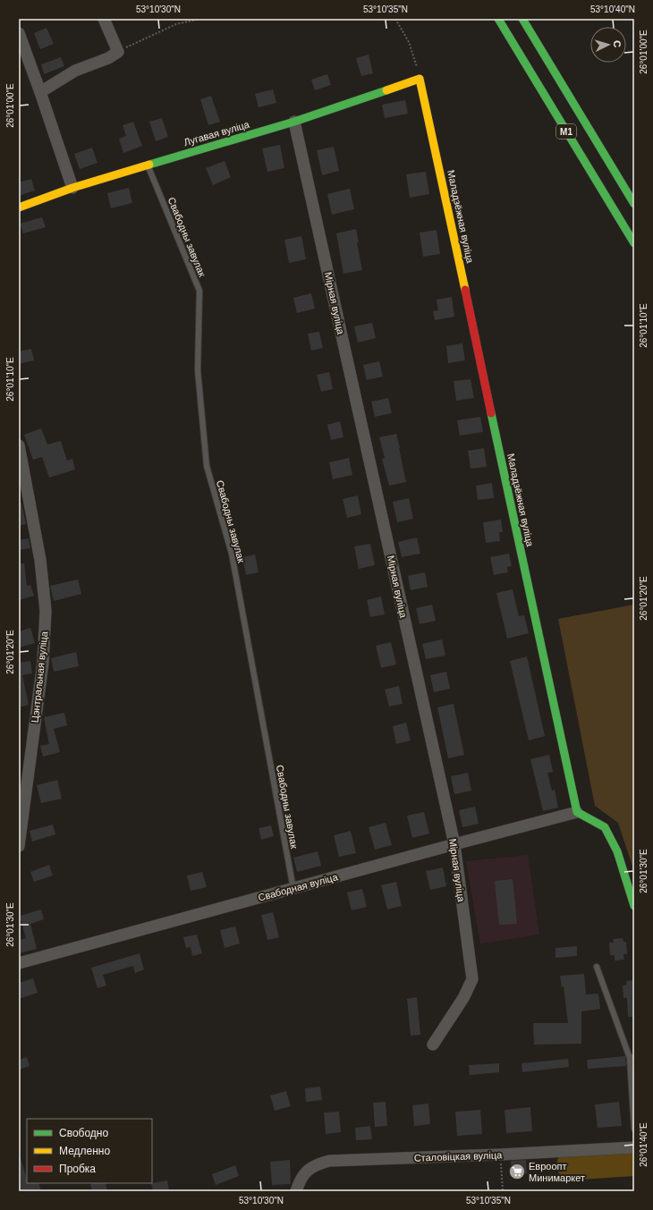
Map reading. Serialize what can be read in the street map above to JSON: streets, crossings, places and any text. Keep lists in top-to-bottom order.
{
  "streets": {
    "main road": ["М1", "Лугавая вуліца", "Маладзёжная вуліца"],
    "street": [
      "Мірная вуліца",
      "Цэнтральная вуліца",
      "Свабодная вуліца",
      "Сталовіцкая вуліца"
    ],
    "lane": ["Свабодны завулак"]
  },
  "crossings": [
    ["Лугавая вуліца", "Маладзёжная вуліца"],
    ["Лугавая вуліца", "Свабодны завулак"],
    ["Лугавая вуліца", "Мірная вуліца"],
    ["Маладзёжная вуліца", "Свабодная вуліца"],
    ["Свабодны завулак", "Свабодная вуліца"],
    ["Мірная вуліца", "Свабодная вуліца"]
  ],
  "places": {
    "supermarket": ["Евроопт Минимаркет"]
  },
  "legend": ["Свободно", "Медленно", "Пробка"],
  "north": "right",
  "coordinates": [
    "53°10'30\"N",
    "53°10'35\"N",
    "53°10'40\"N",
    "26°01'00\"E",
    "26°01'10\"E",
    "26°01'20\"E",
    "26°01'30\"E",
    "26°01'40\"E"
  ]
}
